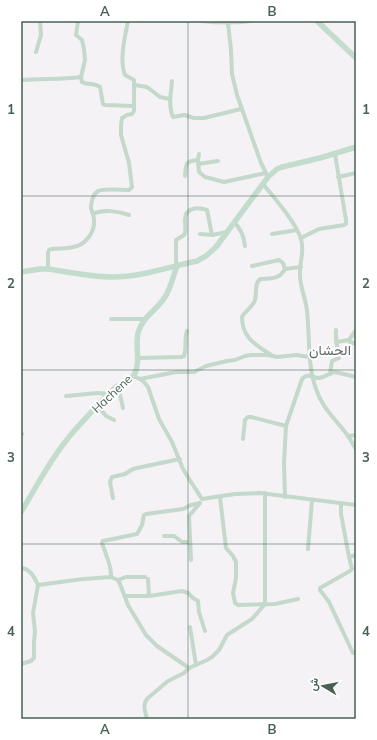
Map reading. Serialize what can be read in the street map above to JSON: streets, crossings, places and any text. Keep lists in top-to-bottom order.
{
  "streets": {
    "street": ["Hachene"]
  },
  "districts": ["الحشان"],
  "north": "left",
  "grid": {
    "columns": ["A", "B"],
    "rows": [
      "1",
      "2",
      "3",
      "4"
    ]
  }
}
